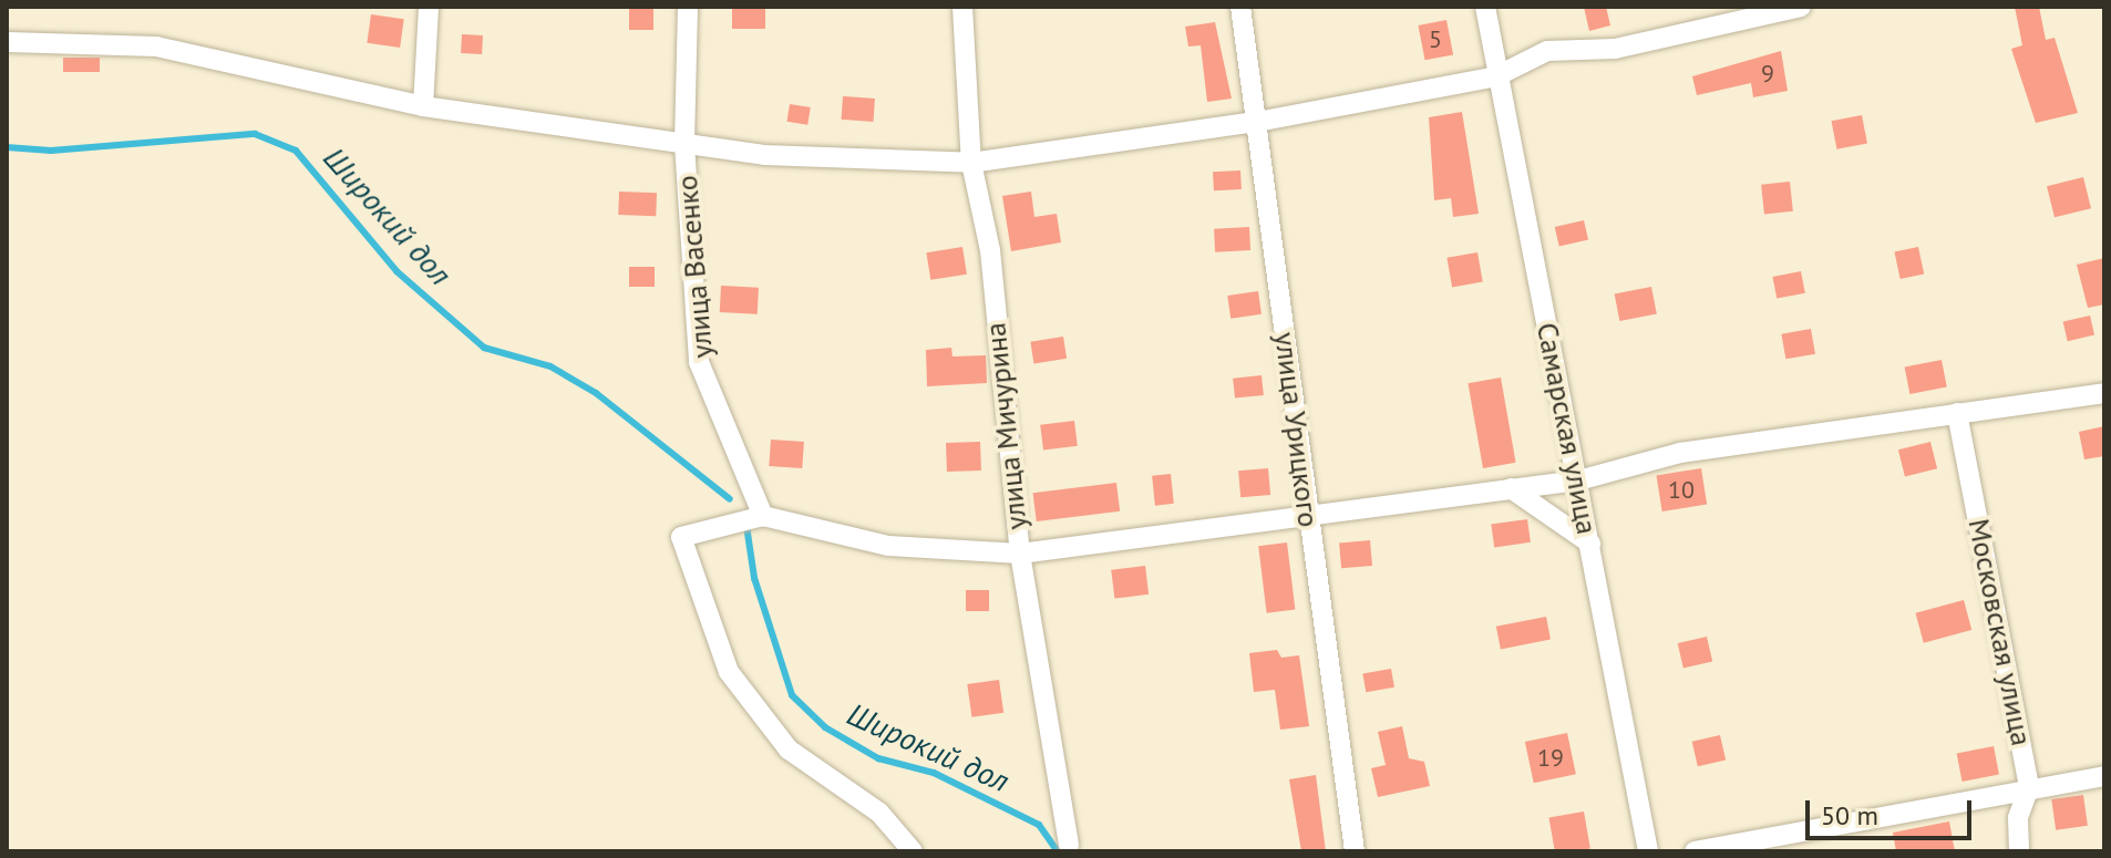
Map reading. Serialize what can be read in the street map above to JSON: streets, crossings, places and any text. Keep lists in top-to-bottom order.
{
  "streets": {
    "street": [
      "улица Васенко",
      "улица Мичурина",
      "Самарская улица",
      "улица Урицкого",
      "Московская улица"
    ]
  },
  "water": ["Широкий дол"],
  "house_numbers": [
    "5",
    "9",
    "10",
    "19"
  ],
  "scale_bar": "50 m"
}
